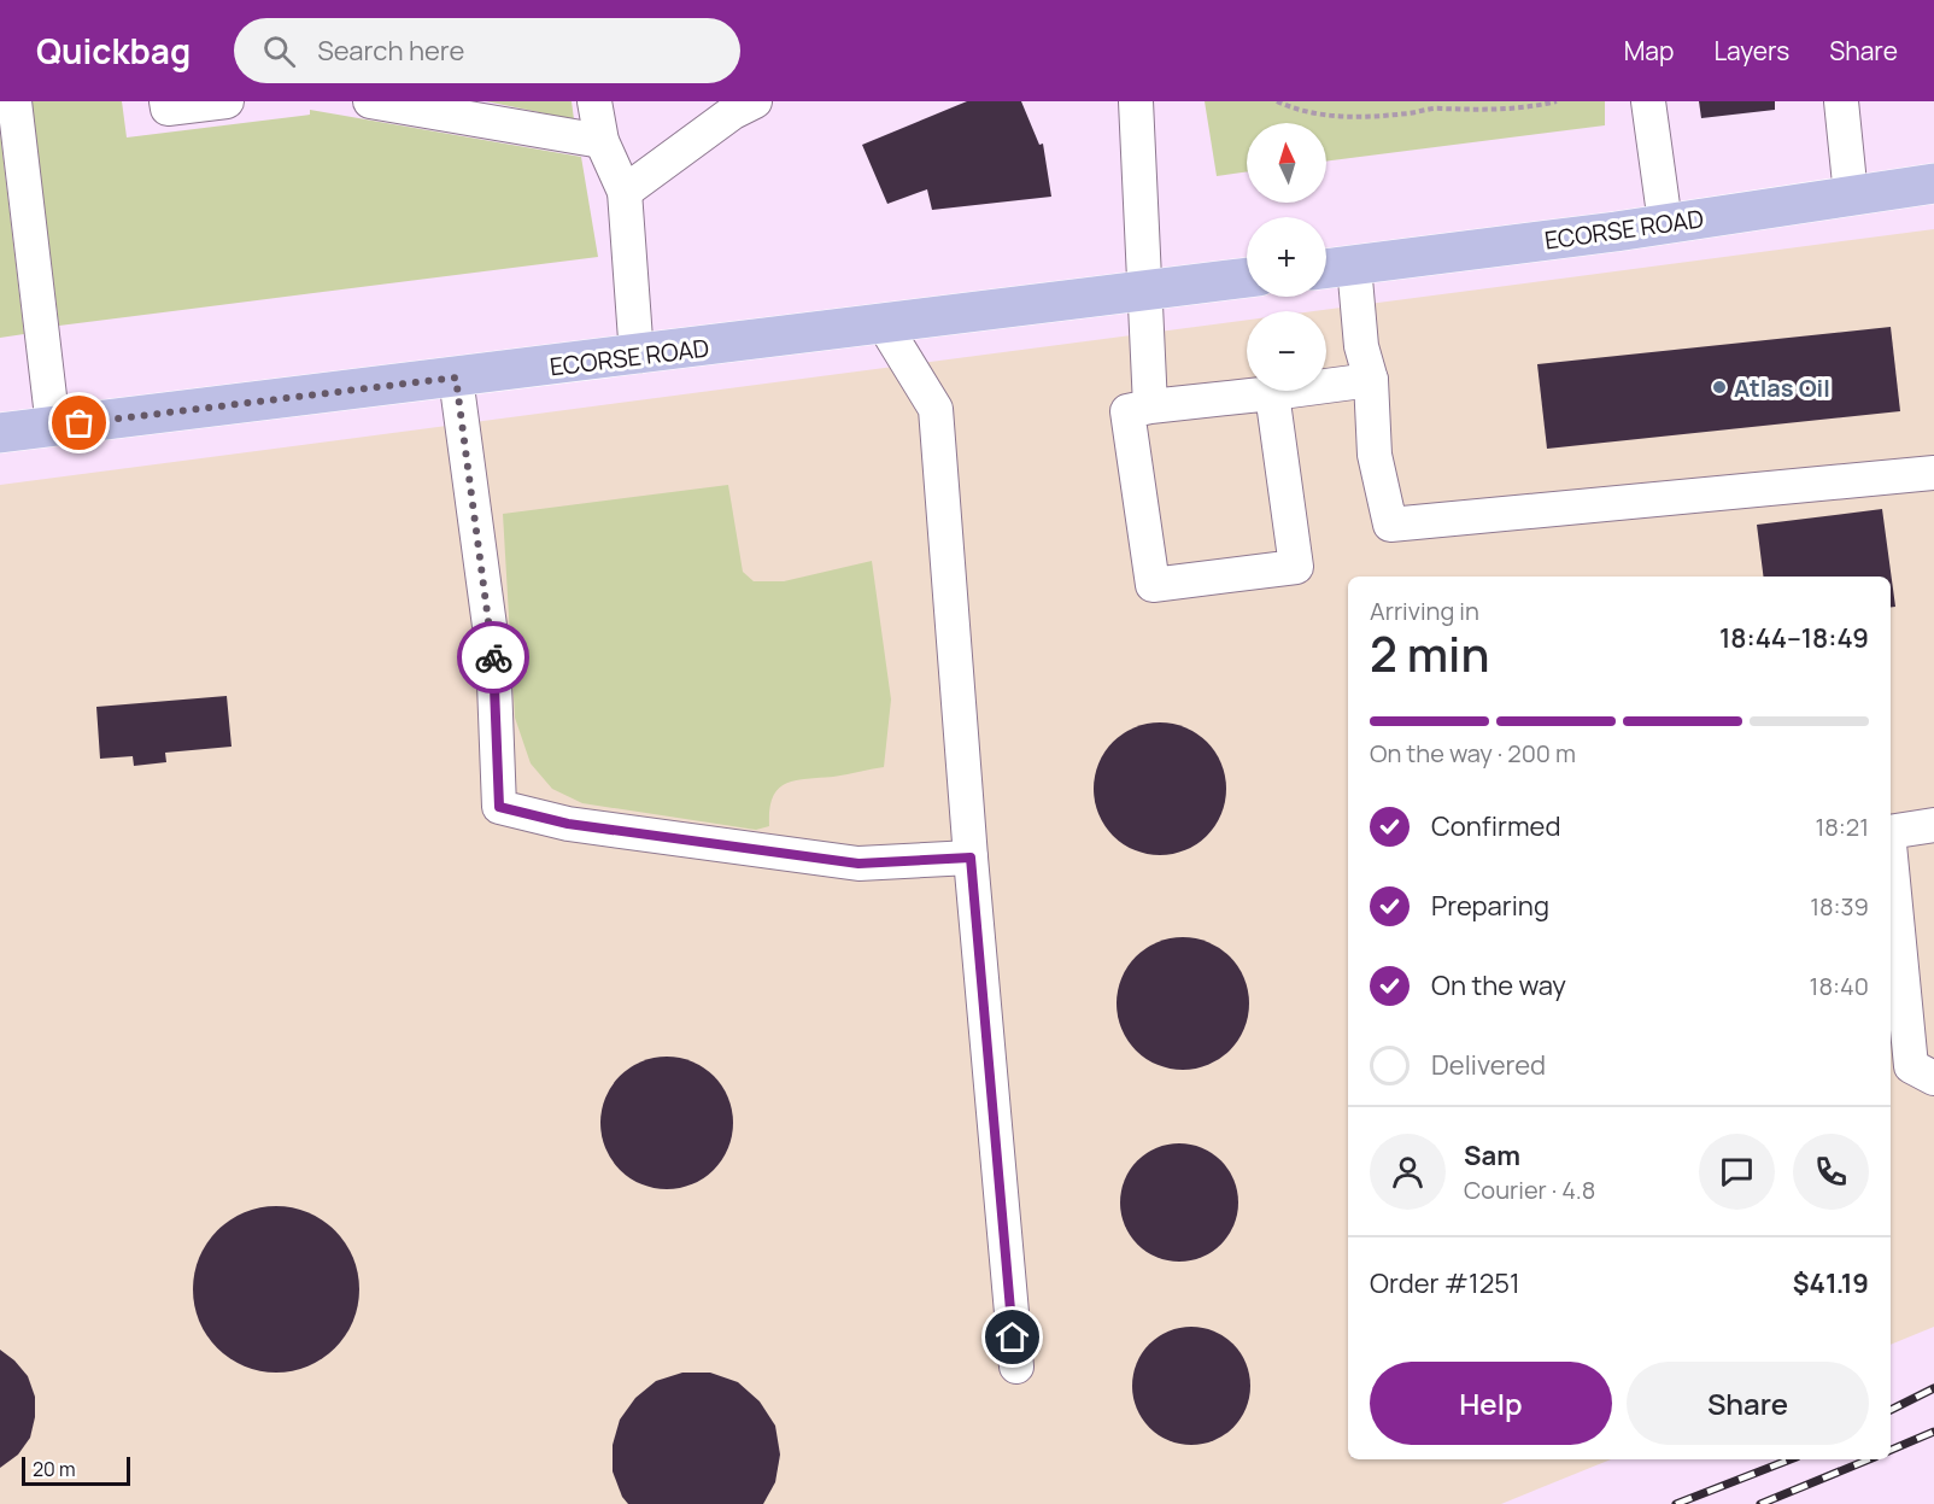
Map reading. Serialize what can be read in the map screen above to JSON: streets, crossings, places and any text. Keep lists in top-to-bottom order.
{
  "streets": {
    "main road": ["ECORSE ROAD"]
  },
  "places": ["Atlas Oil"],
  "scale_bar": "20 m",
  "north": "top",
  "page": {
    "header": "Quickbag",
    "search": "Search here",
    "nav": ["Map", "Layers", "Share"],
    "map_buttons": ["+", "−"],
    "heading": ["2 min", "Arriving in", "18:44–18:49"],
    "panel": [
      "Sam",
      "Courier · 4.8",
      "Order #1251",
      "$41.19"
    ],
    "bar": "On the way · 200 m",
    "list": [
      ["Confirmed", "18:21"],
      ["Preparing", "18:39"],
      ["On the way", "18:40"],
      "Delivered"
    ],
    "buttons": ["Help", "Share"],
    "scale": "20 m"
  }
}
